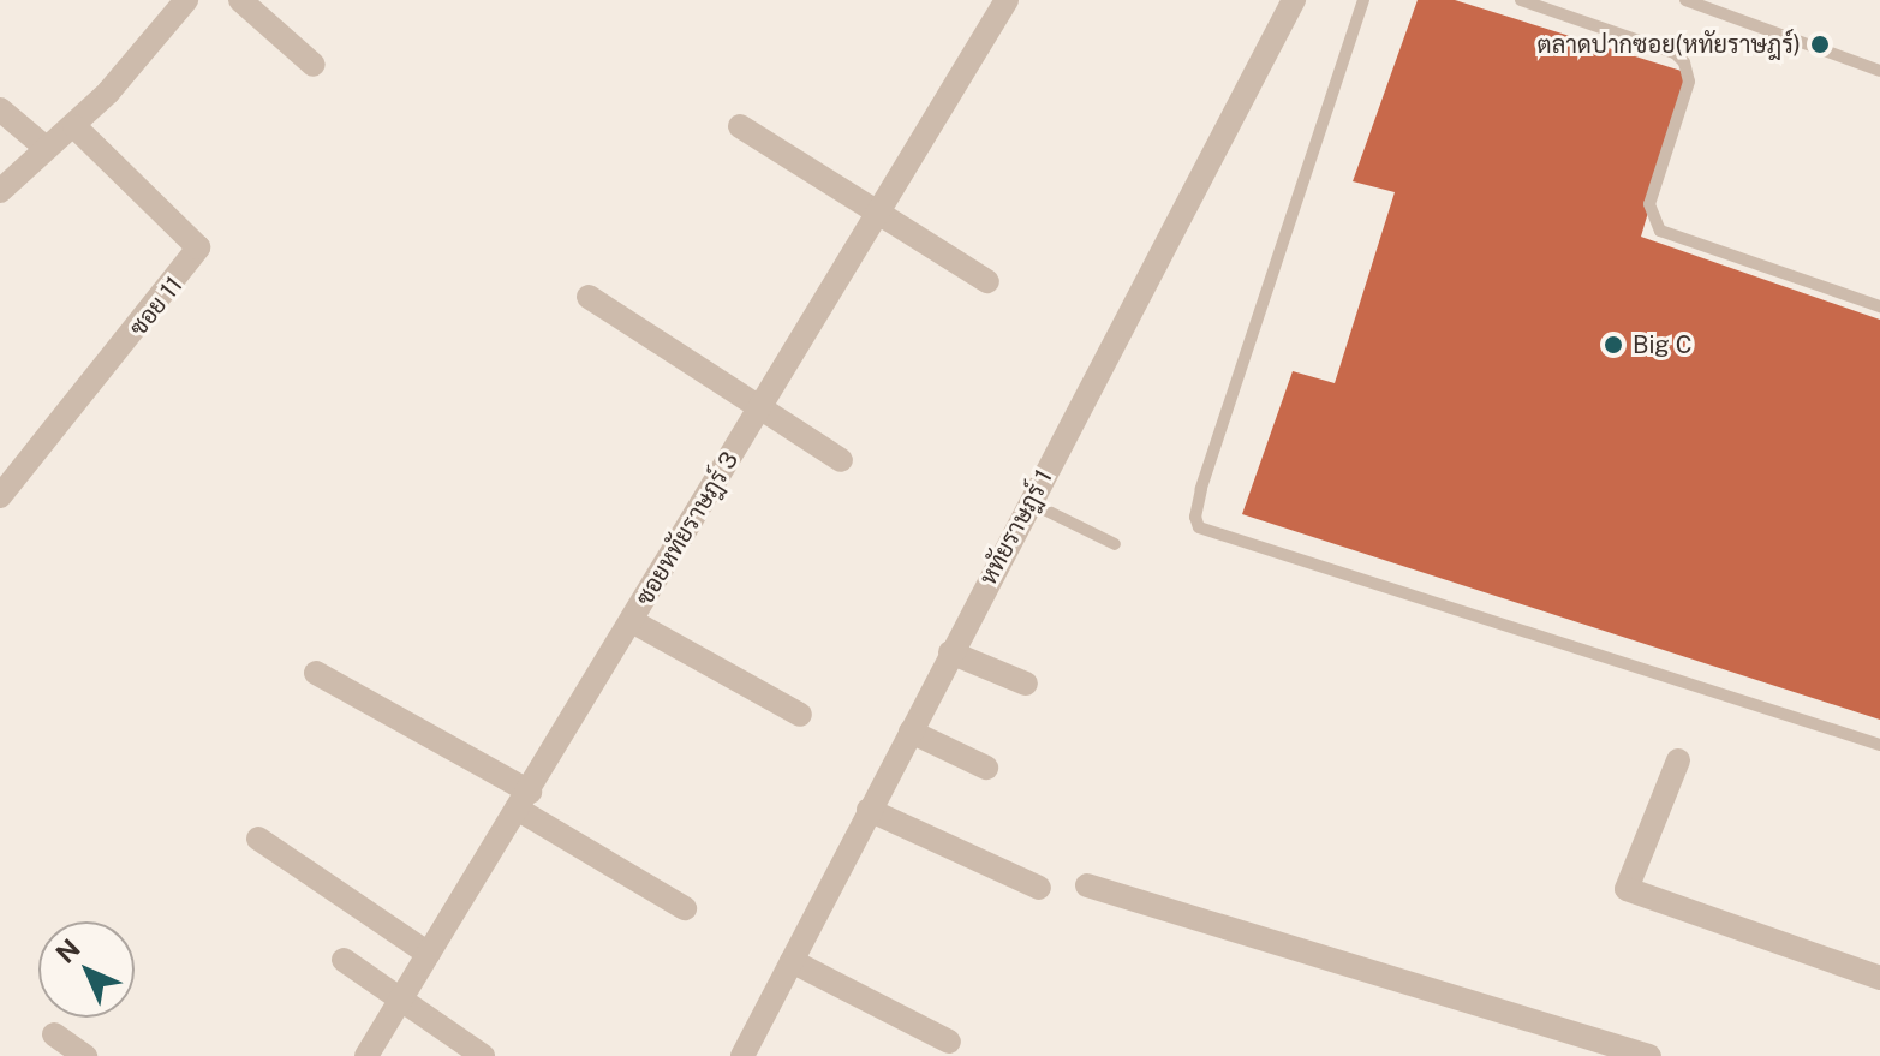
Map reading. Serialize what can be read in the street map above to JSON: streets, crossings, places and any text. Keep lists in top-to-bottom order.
{
  "streets": {
    "street": ["ซอย 11", "หทัยราษฎร์ 1", "ซอยหทัยราษฎร์ 3"]
  },
  "places": ["ตลาดปากซอย(หทัยราษฎร์)", "Big C"],
  "north": "top left"
}
